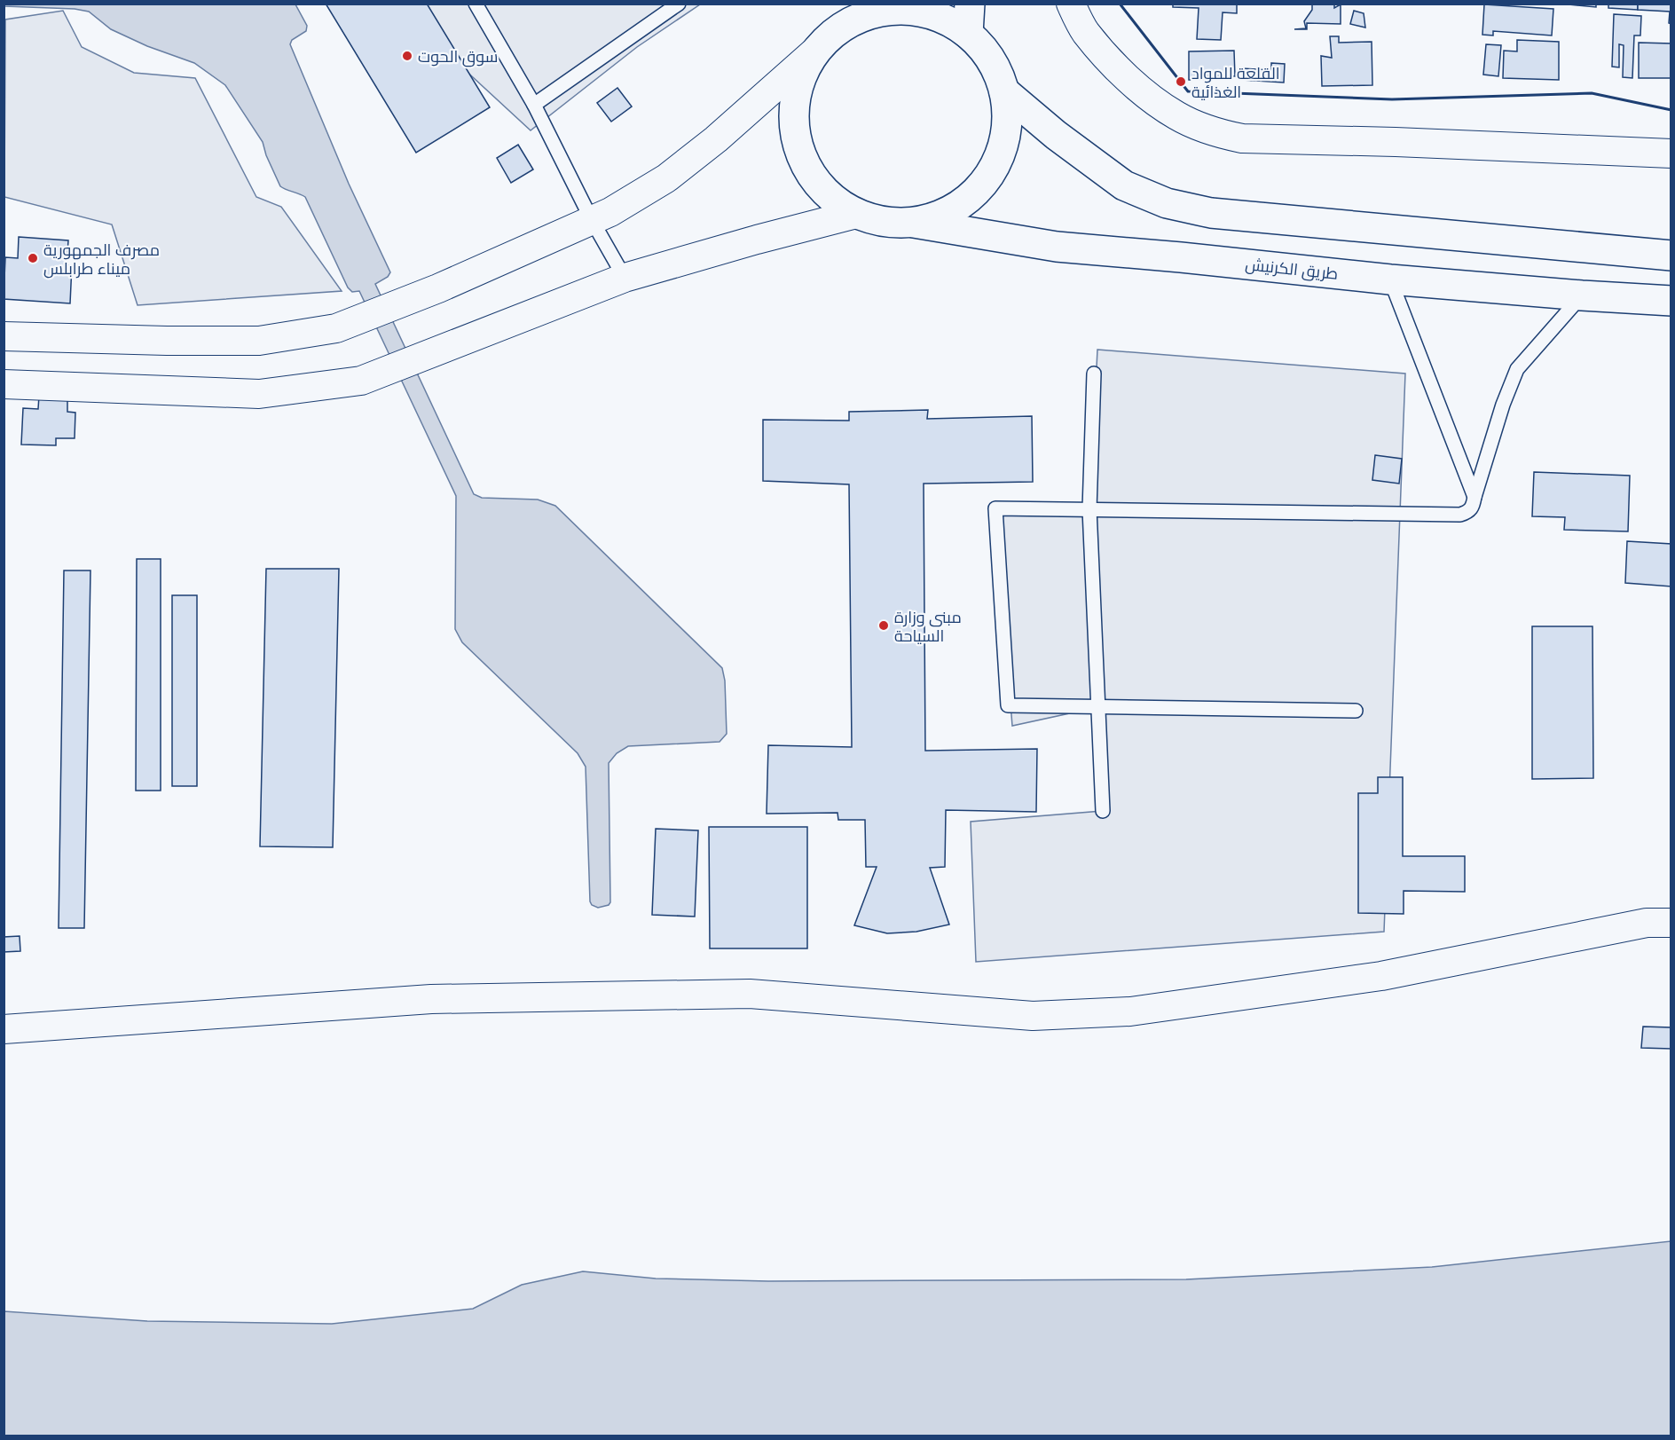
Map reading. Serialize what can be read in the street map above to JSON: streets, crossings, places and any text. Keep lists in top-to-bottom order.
{
  "streets": {
    "highway": ["طريق الكرنيش"]
  },
  "places": [
    "سوق الحوت",
    "القلعة للمواد الغذائية",
    "مصرف الجمهورية ميناء طرابلس",
    "مبنى وزارة السياحة"
  ]
}
